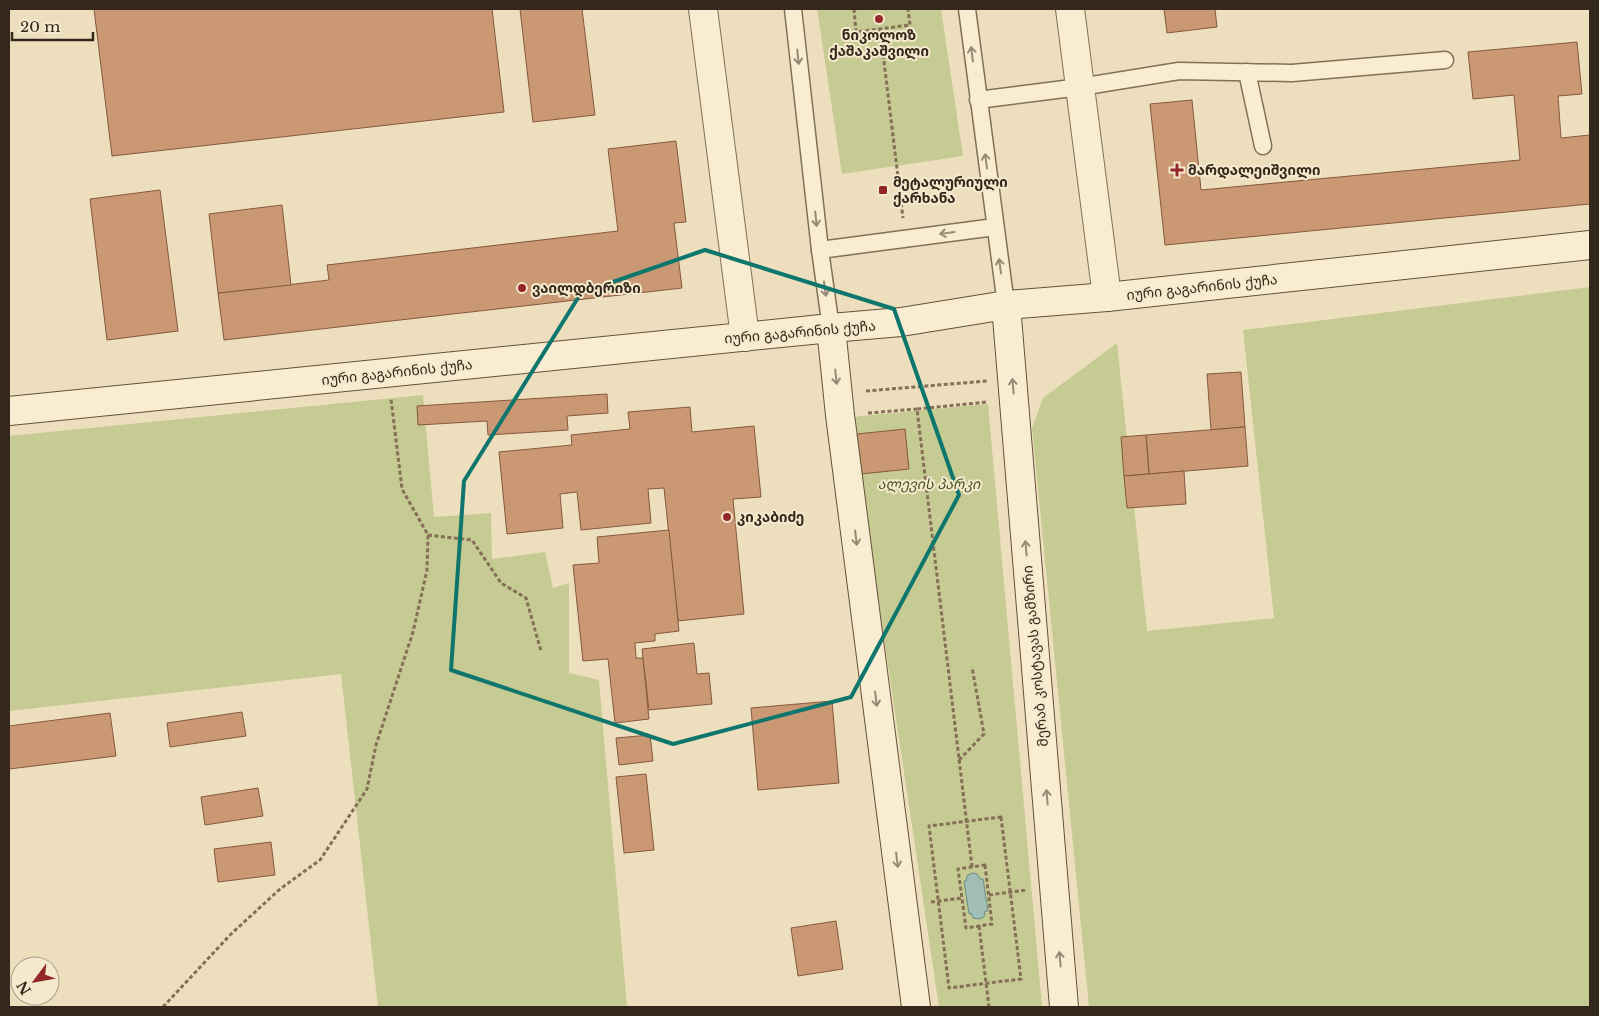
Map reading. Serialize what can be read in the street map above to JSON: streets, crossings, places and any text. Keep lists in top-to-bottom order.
{
  "streets": {
    "street": ["იური გაგარინის ქუჩა", "მერაბ კოსტავას გამზირი"]
  },
  "crossings": [
    ["იური გაგარინის ქუჩა", "მერაბ კოსტავას გამზირი"]
  ],
  "parks": ["ალევის პარკი"],
  "places": {
    "other": ["ნიკოლოზ ქაშაკაშვილი", "ვაილდბერიზი", "კიკაბიძე"],
    "health": ["მარდალეიშვილი"],
    "transit": ["მეტალურიული ქარხანა"]
  },
  "scale_bar": "20 m",
  "north": "bottom left"
}
